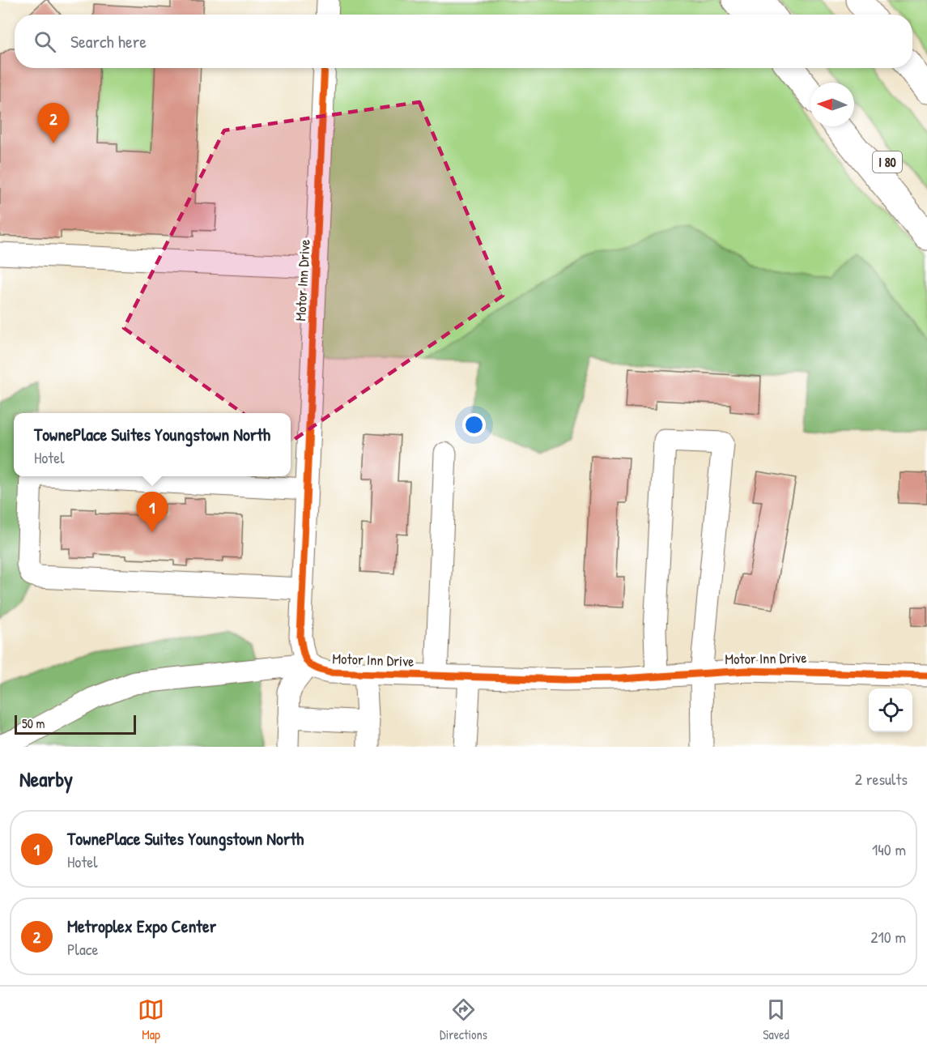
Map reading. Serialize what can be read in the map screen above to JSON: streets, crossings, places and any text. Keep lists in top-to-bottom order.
{
  "streets": {
    "highway": ["I 80"],
    "street": ["Motor Inn Drive"]
  },
  "scale_bar": "50 m",
  "north": "left",
  "page": {
    "search": "Search here",
    "pins": ["2", "1"],
    "popup": ["TownePlace Suites Youngstown North", "Hotel"],
    "scale": "50 m",
    "heading": ["Nearby", "2 results"],
    "list": [
      {
        "mark": "1",
        "name": "TownePlace Suites Youngstown North",
        "note": "Hotel",
        "value": "140 m"
      },
      {
        "mark": "2",
        "name": "Metroplex Expo Center",
        "note": "Place",
        "value": "210 m"
      }
    ],
    "nav": ["Map", "Directions", "Saved"]
  }
}
